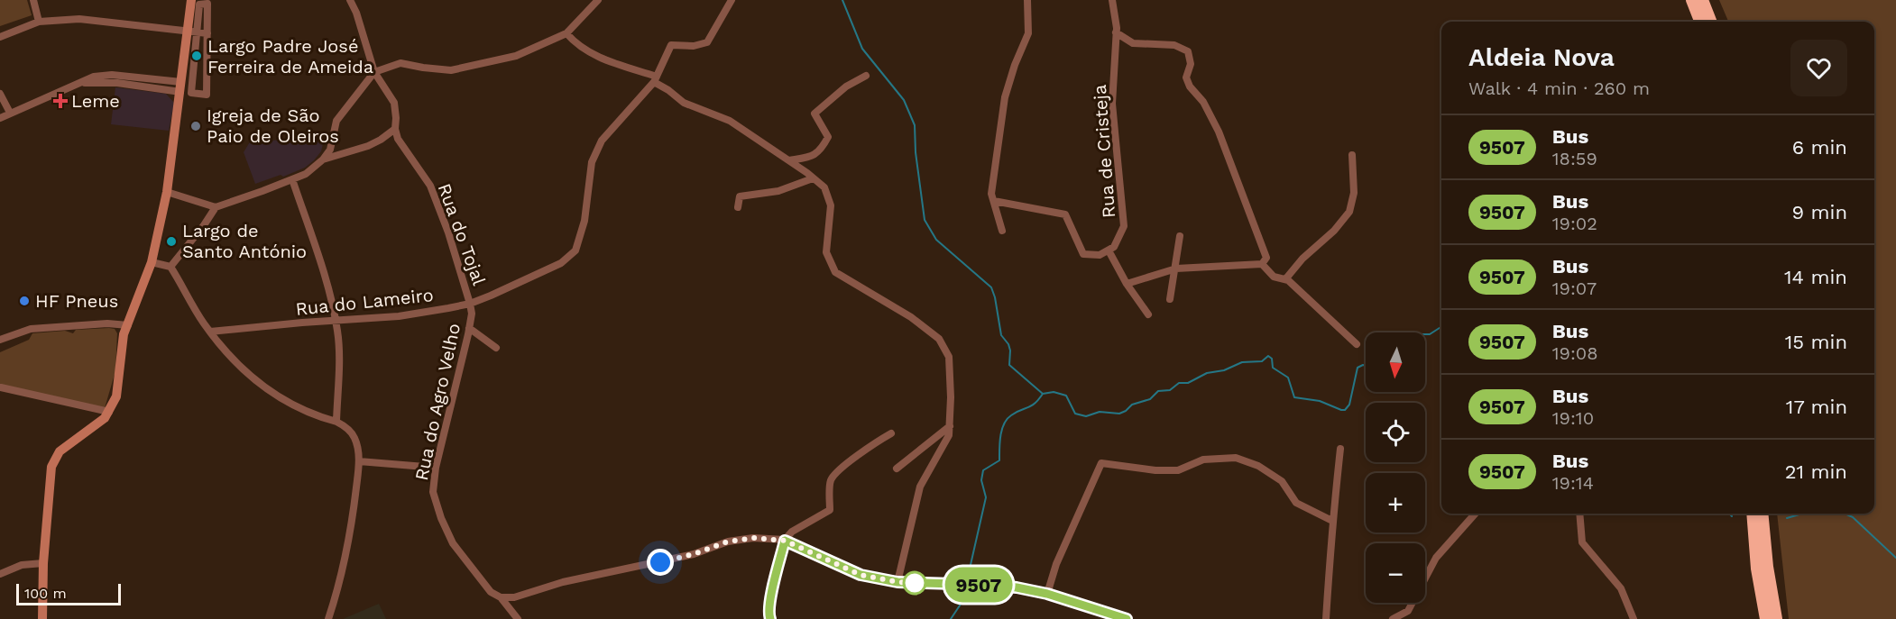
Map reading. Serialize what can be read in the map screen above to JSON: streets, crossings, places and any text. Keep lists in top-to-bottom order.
{
  "streets": {
    "street": [
      "Rua de Cristeja",
      "Rua do Tojal",
      "Rua do Lameiro",
      "Rua do Agro Velho"
    ]
  },
  "crossings": [
    ["Rua do Tojal", "Rua do Lameiro"],
    ["Rua do Tojal", "Rua do Agro Velho"],
    ["Rua do Lameiro", "Rua do Agro Velho"]
  ],
  "places": {
    "other": [
      "Largo Padre José Ferreira de Ameida",
      "Igreja de São Paio de Oleiros",
      "Largo de Santo António",
      "HF Pneus"
    ],
    "health": ["Leme"]
  },
  "lines": ["bus line 9507"],
  "scale_bar": "100 m",
  "north": "bottom",
  "page": {
    "on_map": "9507",
    "heading": ["Aldeia Nova", "Walk · 4 min · 260 m"],
    "list": [
      {
        "mark": "9507",
        "name": "Bus",
        "note": "18:59",
        "value": "6 min"
      },
      {
        "mark": "9507",
        "name": "Bus",
        "note": "19:02",
        "value": "9 min"
      },
      {
        "mark": "9507",
        "name": "Bus",
        "note": "19:07",
        "value": "14 min"
      },
      {
        "mark": "9507",
        "name": "Bus",
        "note": "19:08",
        "value": "15 min"
      },
      {
        "mark": "9507",
        "name": "Bus",
        "note": "19:10",
        "value": "17 min"
      },
      {
        "mark": "9507",
        "name": "Bus",
        "note": "19:14",
        "value": "21 min"
      }
    ],
    "map_buttons": ["+", "−"],
    "scale": "100 m"
  }
}
